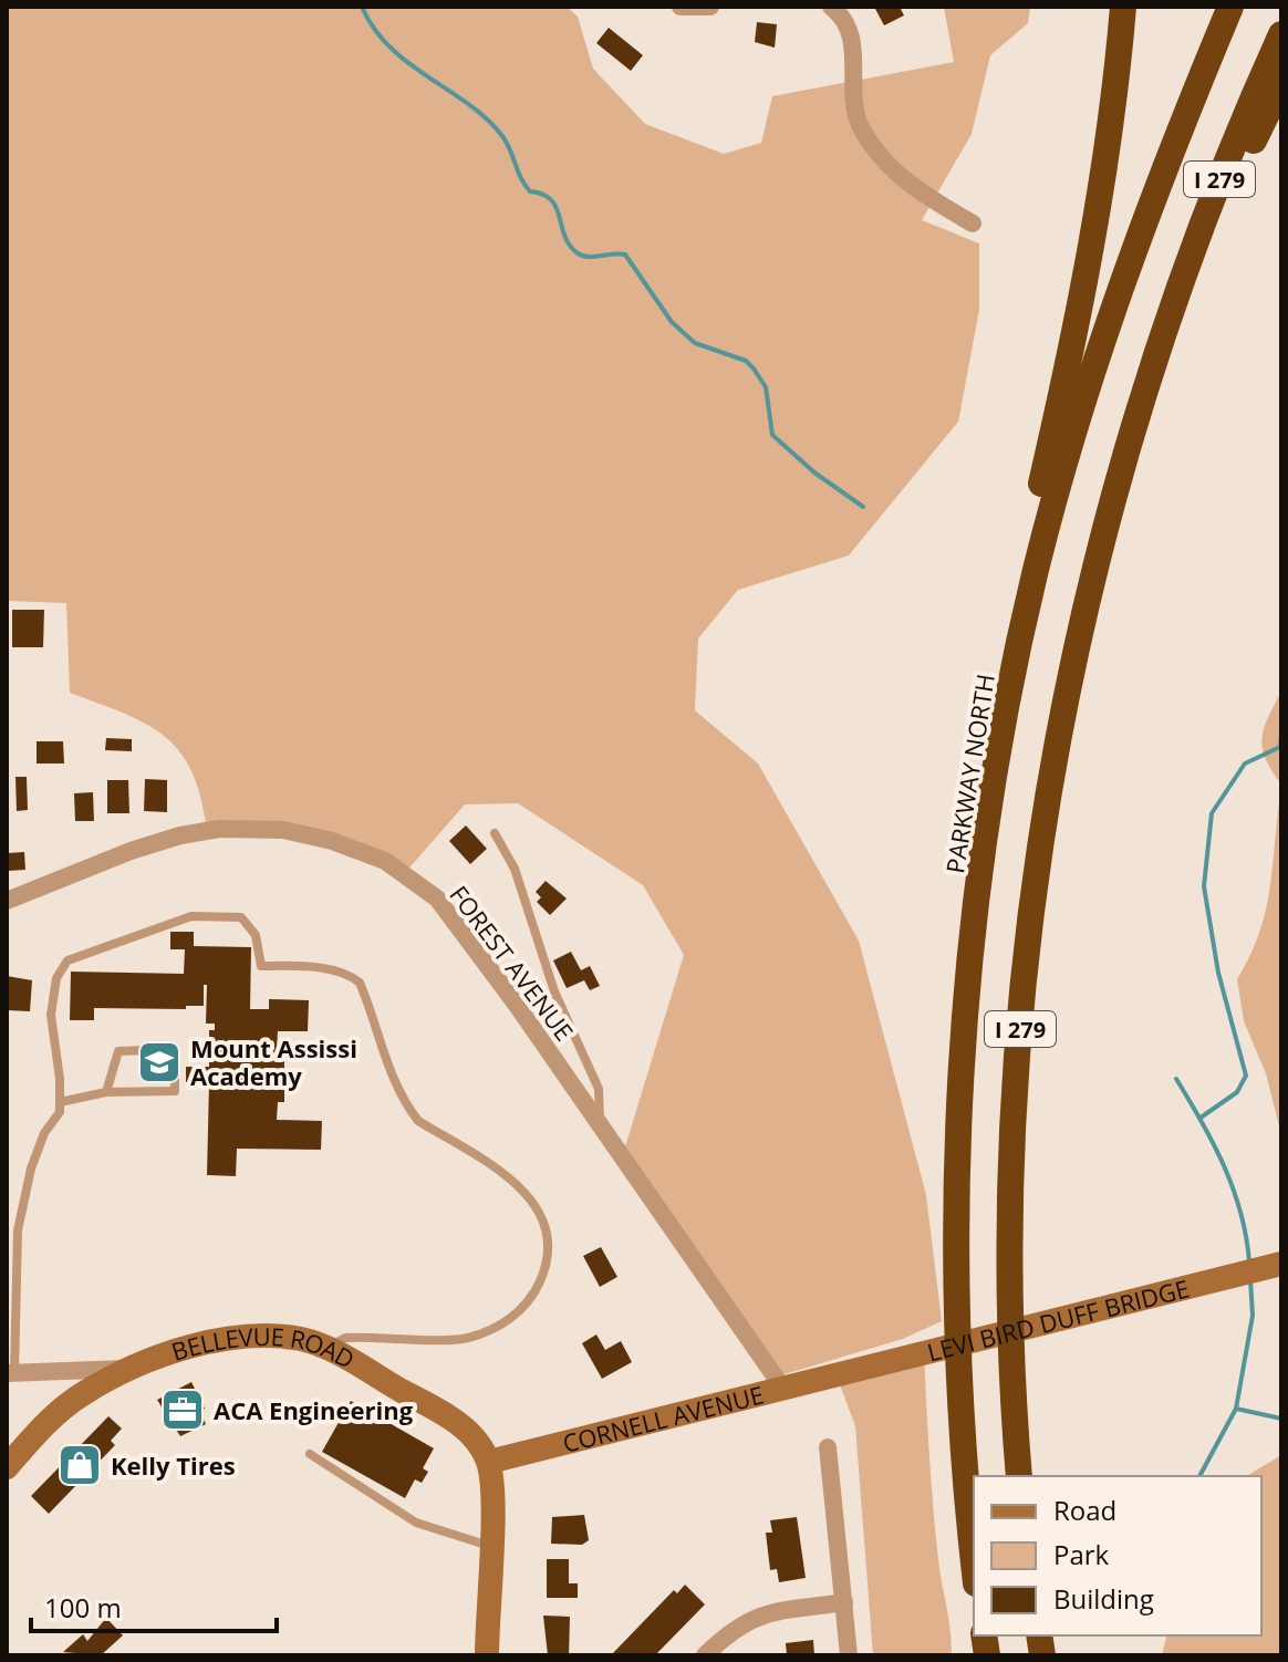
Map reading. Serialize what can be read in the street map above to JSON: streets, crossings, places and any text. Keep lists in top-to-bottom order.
{
  "streets": {
    "highway": ["I 279", "PARKWAY NORTH"],
    "street": [
      "FOREST AVENUE",
      "LEVI BIRD DUFF BRIDGE",
      "BELLEVUE ROAD",
      "CORNELL AVENUE"
    ]
  },
  "crossings": [
    ["FOREST AVENUE", "CORNELL AVENUE"],
    ["LEVI BIRD DUFF BRIDGE", "CORNELL AVENUE"],
    ["BELLEVUE ROAD", "CORNELL AVENUE"]
  ],
  "places": {
    "school or university": ["Mount Assissi Academy"],
    "office": ["ACA Engineering"],
    "shop": ["Kelly Tires"]
  },
  "legend": ["Road", "Park", "Building"],
  "scale_bar": "100 m"
}
